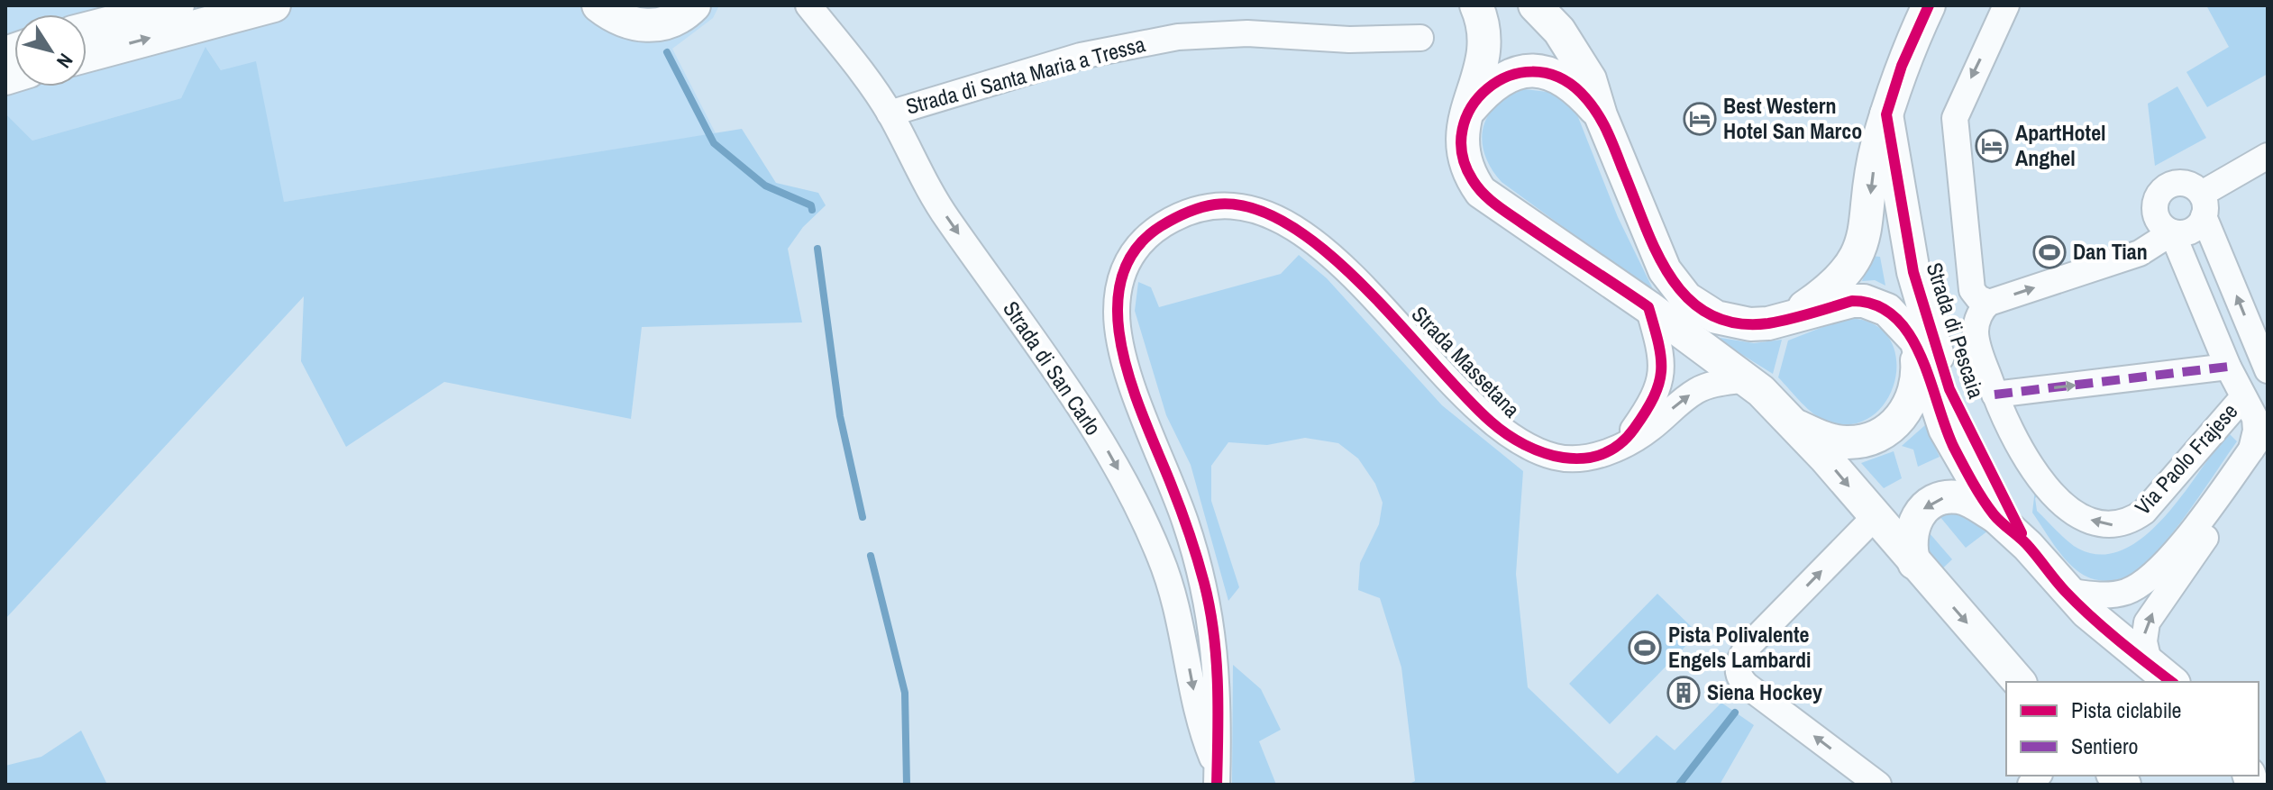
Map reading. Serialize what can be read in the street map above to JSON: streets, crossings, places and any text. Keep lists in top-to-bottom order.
{
  "streets": {
    "main road": ["Strada di Pescaia"],
    "street": [
      "Strada di Santa Maria a Tressa",
      "Strada Massetana",
      "Strada di San Carlo",
      "Via Paolo Frajese"
    ]
  },
  "crossings": [
    ["Strada di Santa Maria a Tressa", "Strada di San Carlo"],
    ["Strada di Pescaia", "Strada Massetana"],
    ["Strada Massetana", "Strada di San Carlo"]
  ],
  "one_way": ["Strada di San Carlo"],
  "places": {
    "hotel": ["Best Western Hotel San Marco", "ApartHotel Anghel"],
    "sports": ["Dan Tian", "Pista Polivalente Engels Lambardi"],
    "building": ["Siena Hockey"]
  },
  "legend": ["Pista ciclabile", "Sentiero"],
  "north": "bottom right"
}
